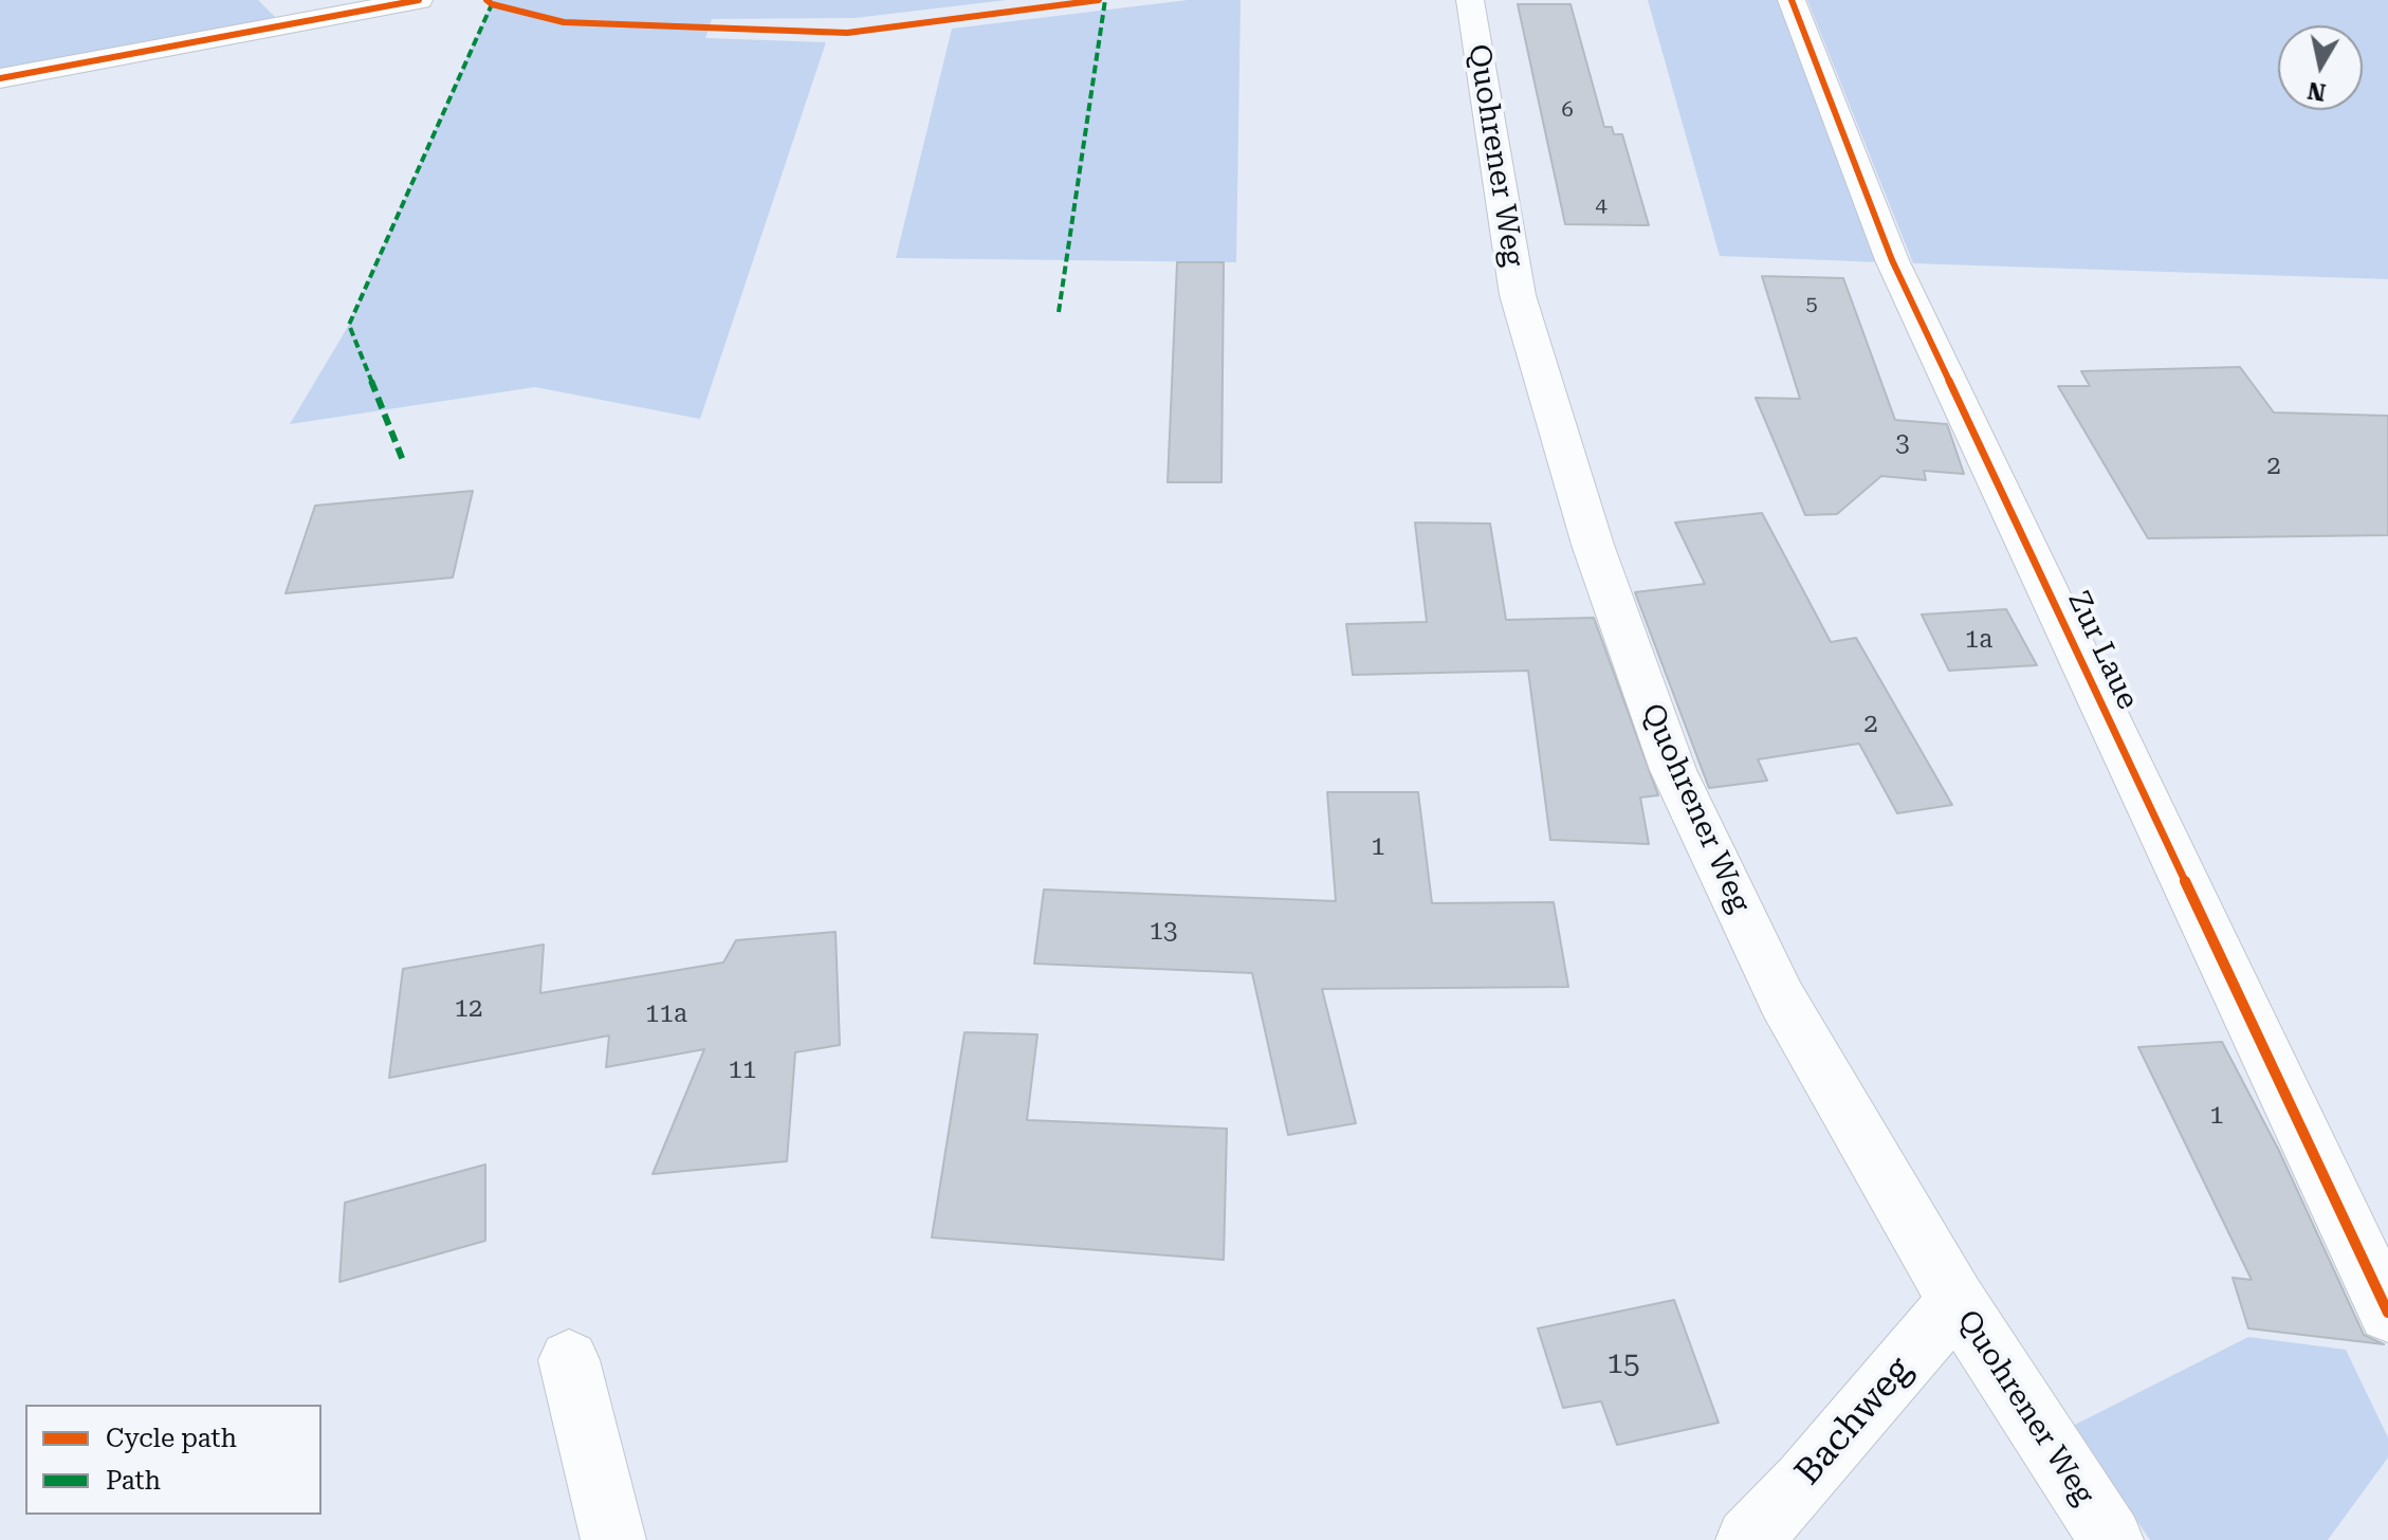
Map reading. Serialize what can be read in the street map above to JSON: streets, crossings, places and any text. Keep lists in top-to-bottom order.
{
  "streets": {
    "street": ["Quohrener Weg", "Zur Laue", "Bachweg"]
  },
  "crossings": [
    ["Quohrener Weg", "Bachweg"]
  ],
  "house_numbers": [
    "6",
    "4",
    "5",
    "3",
    "2",
    "1a",
    "2",
    "1",
    "13",
    "12",
    "11a",
    "11",
    "1",
    "15"
  ],
  "legend": ["Cycle path", "Path"],
  "north": "bottom"
}
